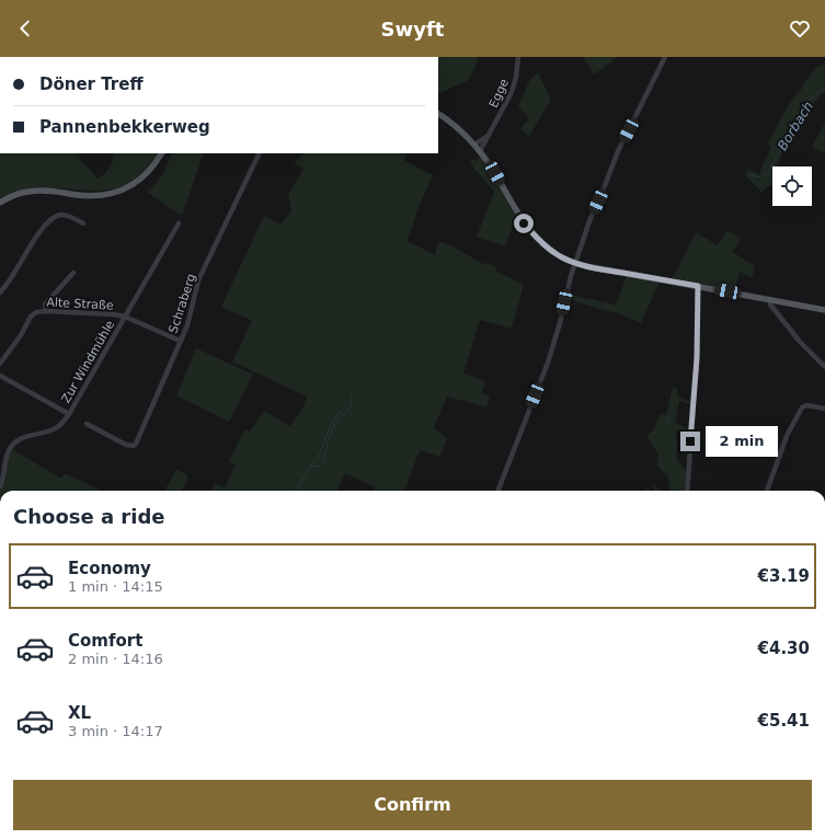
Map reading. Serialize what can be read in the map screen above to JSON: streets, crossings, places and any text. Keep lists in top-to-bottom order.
{
  "streets": {
    "street": [
      "Egge",
      "Alte Straße",
      "Schraberg",
      "Zur Windmühle"
    ]
  },
  "crossings": [
    ["Alte Straße", "Schraberg"],
    ["Alte Straße", "Zur Windmühle"]
  ],
  "water": ["Borbach"],
  "page": {
    "header": "Swyft",
    "banner": ["Döner Treff", "Pannenbekkerweg"],
    "bubble": "2 min",
    "heading": "Choose a ride",
    "list": [
      {
        "name": "Economy",
        "note": "1 min · 14:15",
        "value": "€3.19"
      },
      {
        "name": "Comfort",
        "note": "2 min · 14:16",
        "value": "€4.30"
      },
      {
        "name": "XL",
        "note": "3 min · 14:17",
        "value": "€5.41"
      }
    ],
    "buttons": "Confirm"
  }
}
